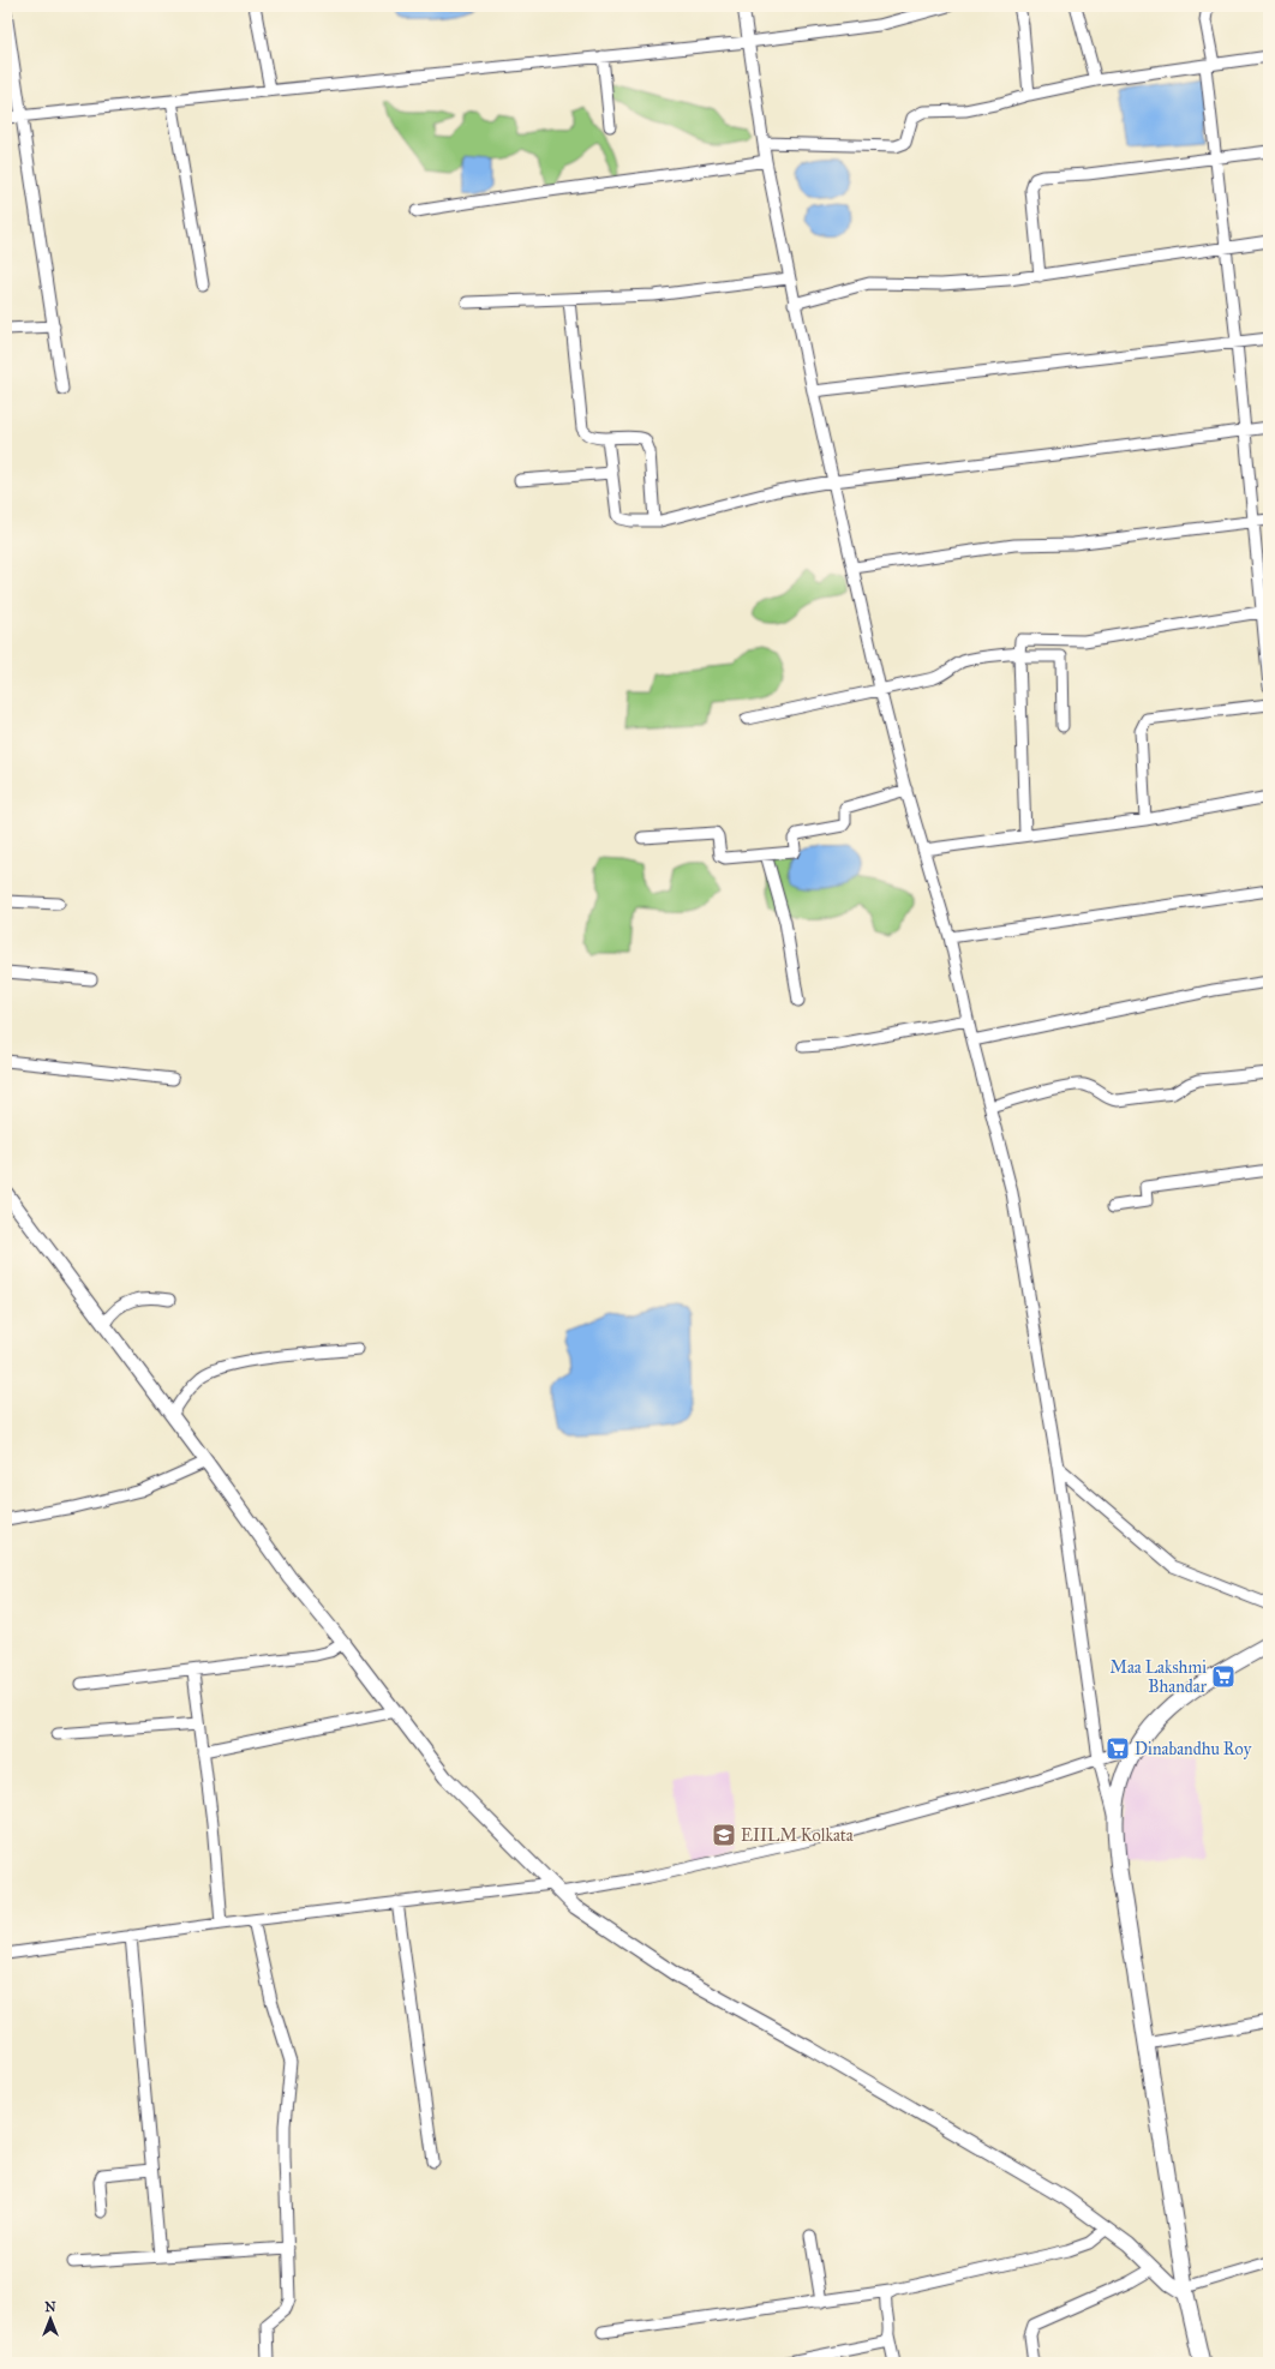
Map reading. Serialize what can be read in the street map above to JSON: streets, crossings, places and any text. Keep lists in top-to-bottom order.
{
  "places": {
    "supermarket": ["Maa Lakshmi Bhandar", "Dinabandhu Roy"],
    "school or university": ["EIILM Kolkata"]
  },
  "north": "top"
}
